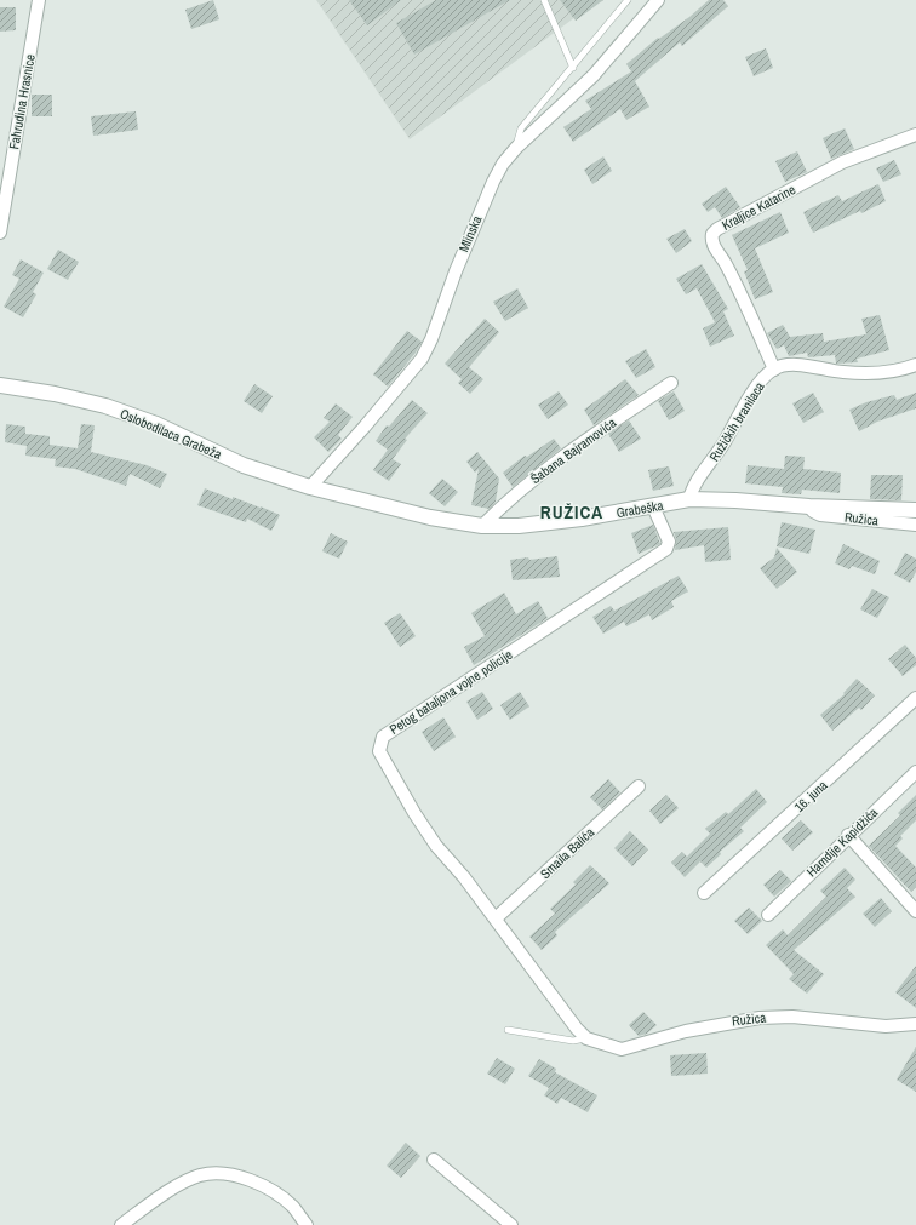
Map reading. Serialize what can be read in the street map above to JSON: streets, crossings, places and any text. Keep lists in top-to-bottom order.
{
  "streets": {
    "street": [
      "Fahrudina Hrasnice",
      "Kraljice Katarine",
      "Mlinska",
      "Ružičkih branilaca",
      "Oslobodilaca Grabeža",
      "Šabana Bajramovića",
      "Grabeška",
      "Ružica",
      "Petog bataljona vojne policije",
      "16. juna",
      "Hamdije Kapidžića",
      "Smaila Balića"
    ]
  },
  "crossings": [
    ["Kraljice Katarine", "Ružičkih branilaca"],
    ["Mlinska", "Oslobodilaca Grabeža"],
    ["Mlinska", "Grabeška"],
    ["Ružičkih branilaca", "Grabeška"],
    ["Oslobodilaca Grabeža", "Grabeška"],
    ["Šabana Bajramovića", "Grabeška"],
    ["Grabeška", "Ružica"],
    ["Grabeška", "Petog bataljona vojne policije"],
    ["Ružica", "Petog bataljona vojne policije"],
    ["Petog bataljona vojne policije", "Smaila Balića"]
  ],
  "districts": ["RUŽICA"]
}
